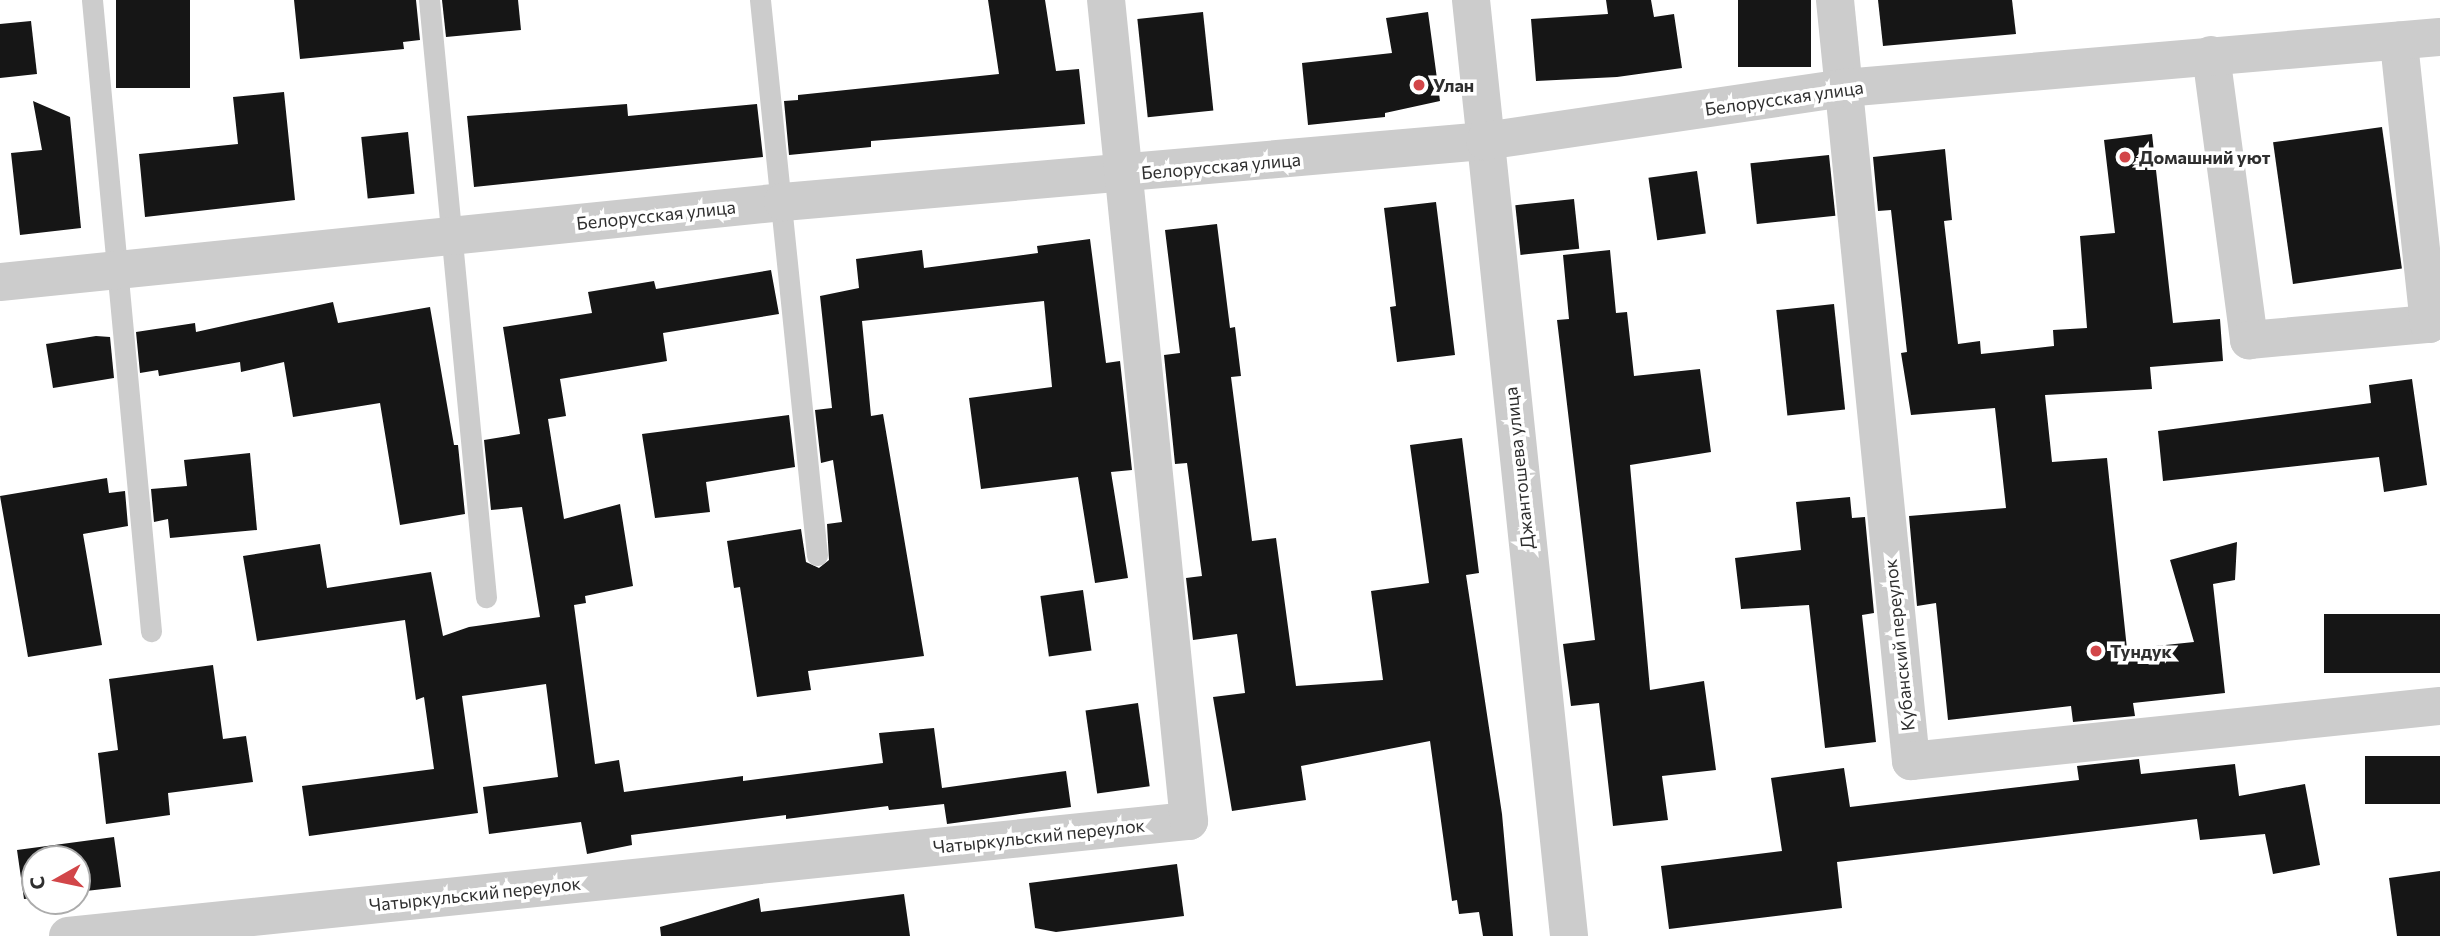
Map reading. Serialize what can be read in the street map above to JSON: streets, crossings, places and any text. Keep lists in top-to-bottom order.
{
  "streets": {
    "street": [
      "Белорусская улица",
      "Джантошева улица",
      "Кубанский переулок",
      "Чатыркульский переулок"
    ]
  },
  "crossings": [
    ["Белорусская улица", "Джантошева улица"],
    ["Белорусская улица", "Кубанский переулок"],
    ["Белорусская улица", "Чатыркульский переулок"]
  ],
  "places": ["Улан", "Домашний уют", "Тундук"],
  "north": "left"
}
